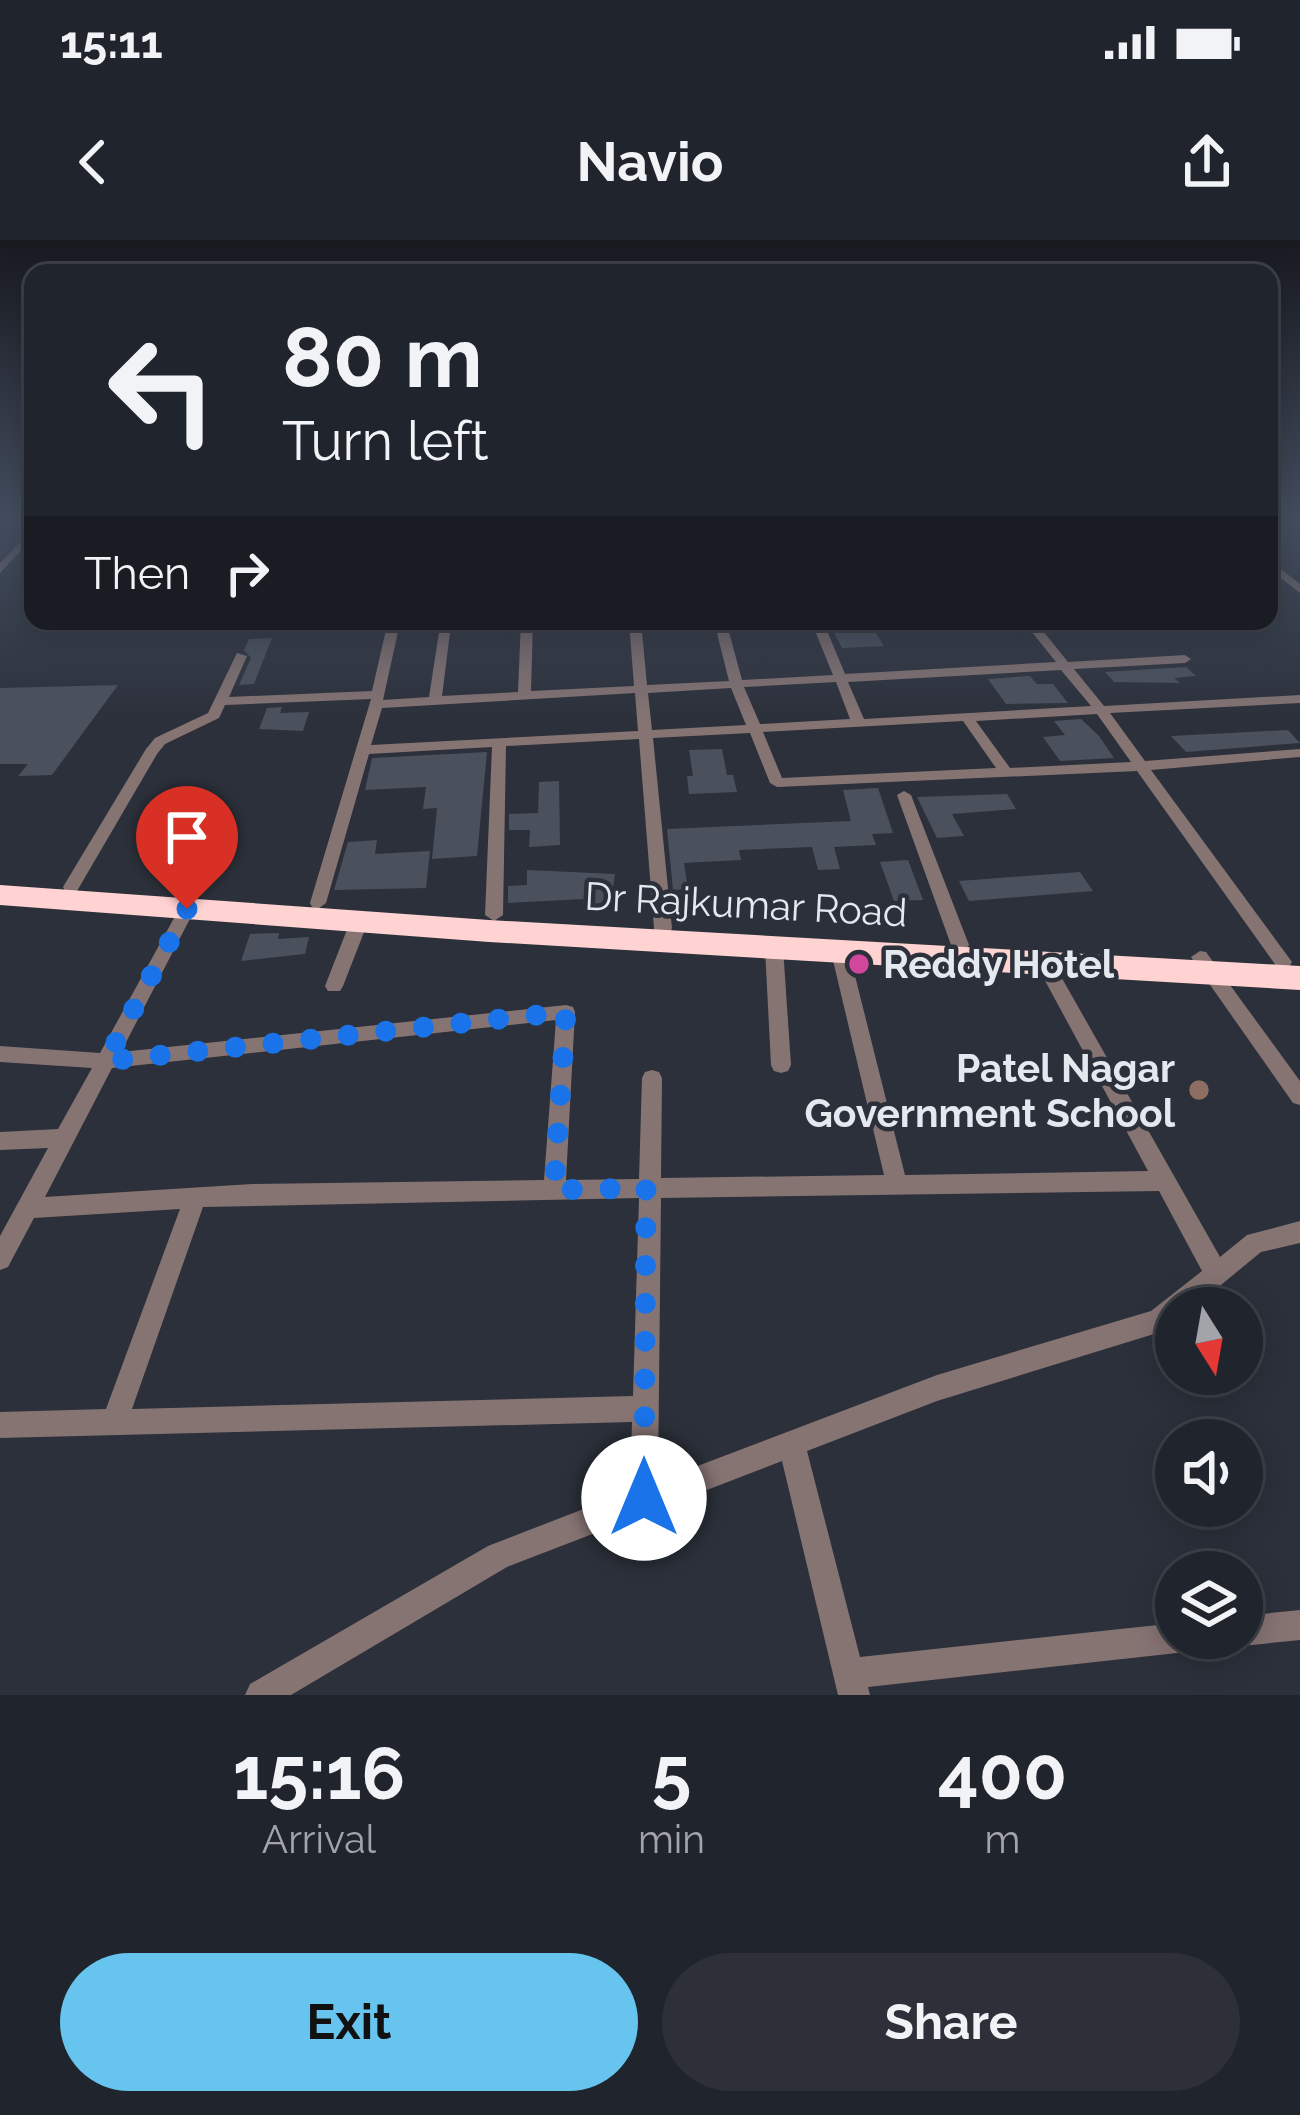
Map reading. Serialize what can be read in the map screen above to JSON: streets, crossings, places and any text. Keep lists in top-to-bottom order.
{
  "streets": {
    "highway": ["Dr Rajkumar Road"]
  },
  "places": ["Reddy Hotel", "Patel Nagar Government School"],
  "north": "bottom",
  "page": {
    "status": "15:11",
    "header": "Navio",
    "turn": ["80 m", "Turn left"],
    "then": "Then",
    "eta": [
      "15:16",
      "Arrival",
      "5",
      "min",
      "400",
      "m"
    ],
    "buttons": ["Exit", "Share"]
  }
}
